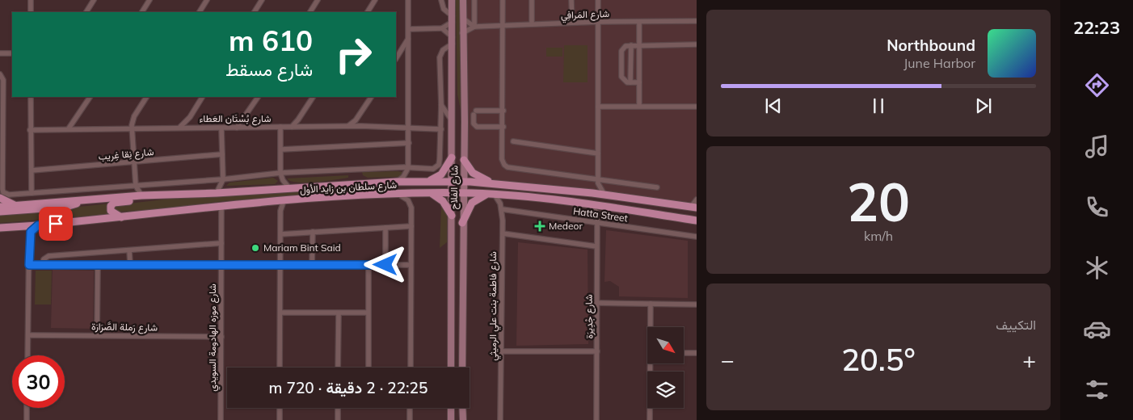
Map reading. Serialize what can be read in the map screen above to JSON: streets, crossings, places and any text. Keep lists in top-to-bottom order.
{
  "streets": {
    "main road": ["شارع سلطان بن زايد الأول", "شارع الفلاح"],
    "street": [
      "شارع المَرافِي",
      "شارع بُسْتَان العَطاء",
      "شارع نِقا غِريب",
      "Hatta Street",
      "شارع فاطمة بنت علي الرميثي",
      "شارع جْدِيرَة",
      "شارع رَملة الصَّرَارَة",
      "شارع موزه الهادومة السويدي"
    ]
  },
  "crossings": [
    ["شارع المَرافِي", "شارع الفلاح"],
    ["شارع سلطان بن زايد الأول", "شارع الفلاح"],
    ["شارع سلطان بن زايد الأول", "شارع فاطمة بنت علي الرميثي"],
    ["شارع سلطان بن زايد الأول", "شارع موزه الهادومة السويدي"],
    ["Hatta Street", "شارع فاطمة بنت علي الرميثي"],
    ["Hatta Street", "شارع جْدِيرَة"],
    ["شارع رَملة الصَّرَارَة", "شارع موزه الهادومة السويدي"]
  ],
  "places": {
    "health": ["Medeor"],
    "other": ["Mariam Bint Said"]
  },
  "north": "bottom right",
  "page": {
    "tabs": "22:23",
    "turn": ["610 m", "شارع مسقط"],
    "song": ["Northbound", "June Harbor"],
    "tile": [
      ["20", "km/h"],
      "التكييف"
    ],
    "heat": ["−", "20.5°", "+"],
    "limit": "30",
    "trip": "22:25 · 2 دقيقة · 720 m"
  }
}
